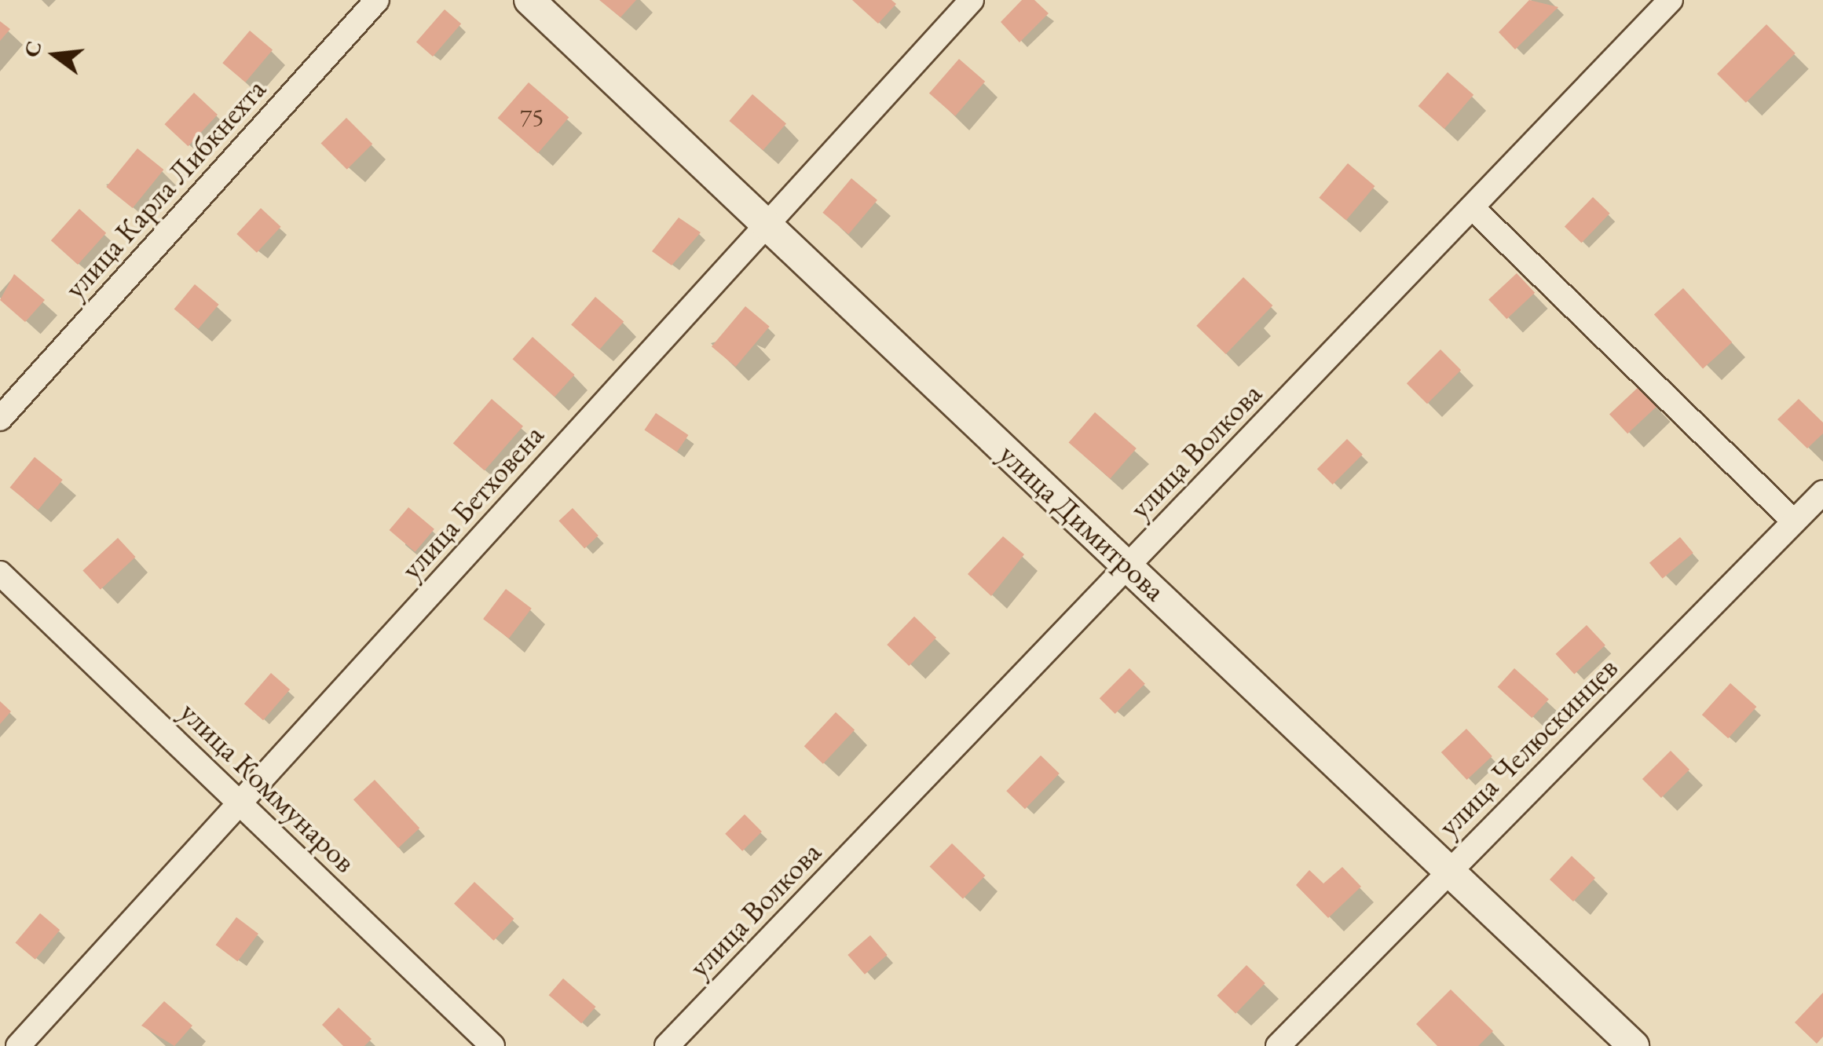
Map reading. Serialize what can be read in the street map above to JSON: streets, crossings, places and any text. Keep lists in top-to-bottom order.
{
  "streets": {
    "street": [
      "улица Карла Либкнехта",
      "улица Волкова",
      "улица Бетховена",
      "улица Димитрова",
      "улица Челюскинцев",
      "улица Коммунаров"
    ]
  },
  "crossings": [
    ["улица Волкова", "улица Димитрова"],
    ["улица Бетховена", "улица Димитрова"],
    ["улица Бетховена", "улица Коммунаров"],
    ["улица Димитрова", "улица Челюскинцев"]
  ],
  "house_numbers": ["75"],
  "north": "left"
}
